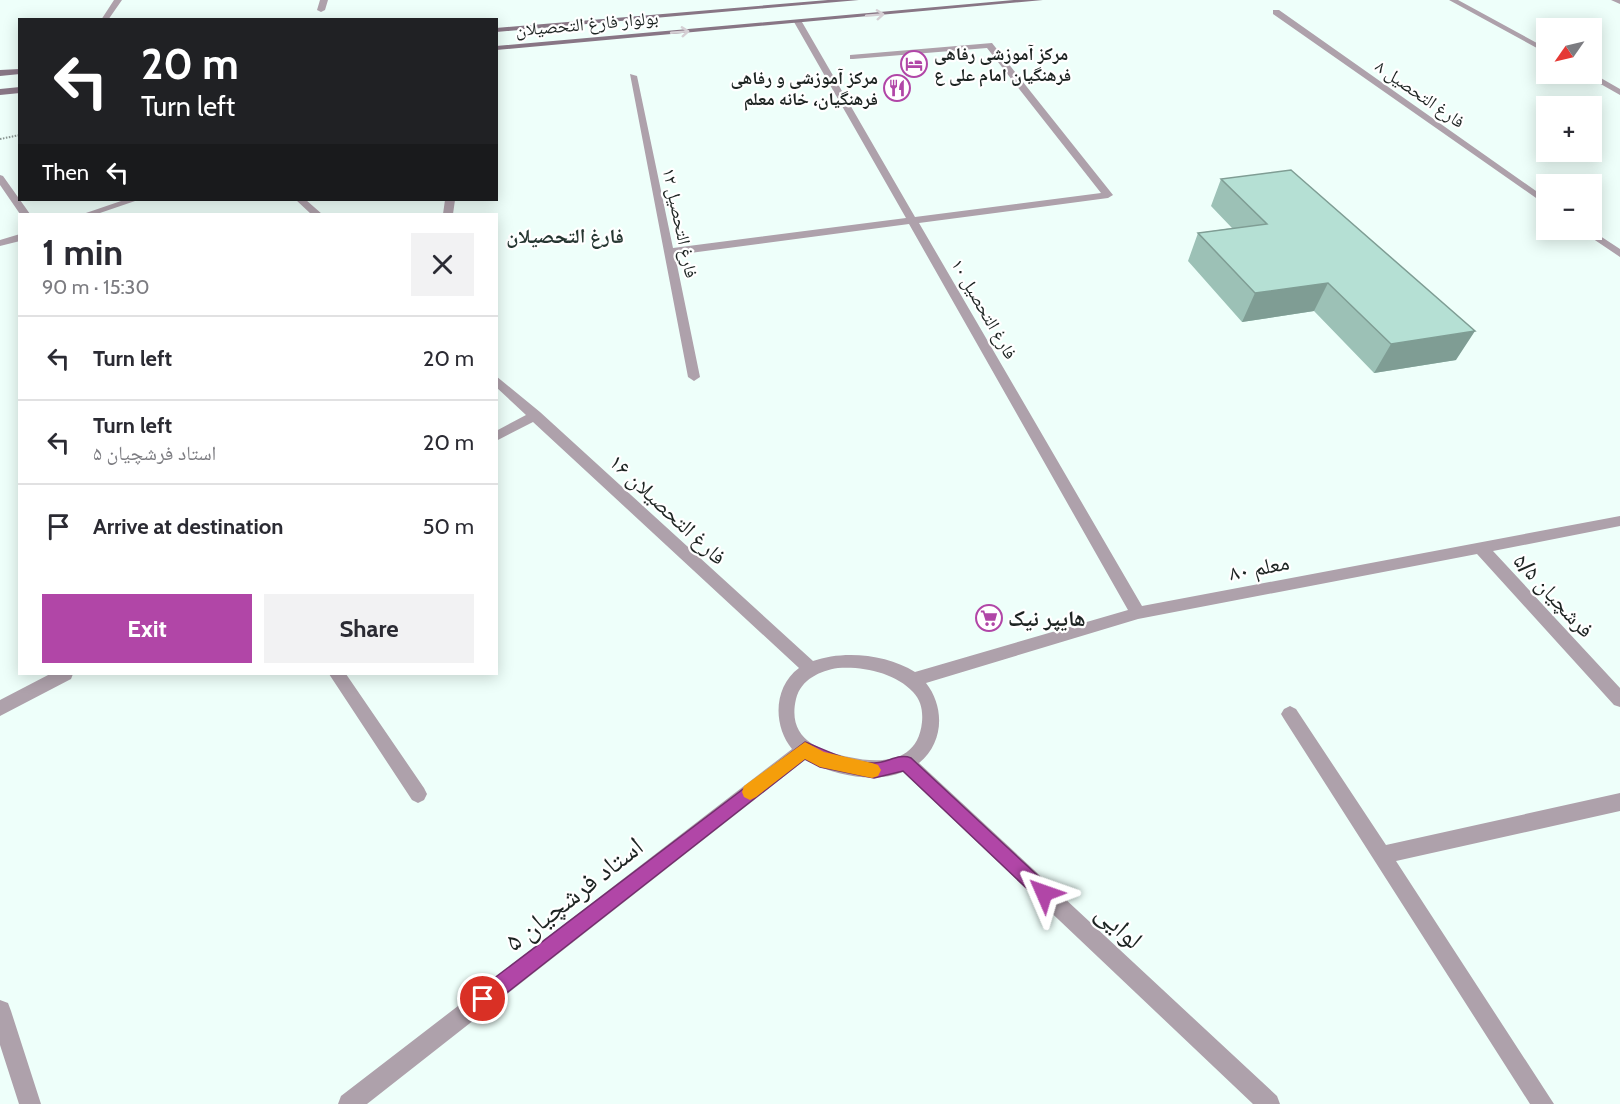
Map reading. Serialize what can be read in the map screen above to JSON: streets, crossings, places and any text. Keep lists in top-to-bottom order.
{
  "streets": {
    "main road": ["بولوار فارغ التحصیلان"],
    "street": [
      "فارغ التحصیل ۸",
      "فارغ التحصیل ۱۲",
      "فارغ التحصیل ۱۰",
      "فارغ التحصیلان ۱۶",
      "معلم ۸۰",
      "فرشچیان ۵/۵",
      "استاد فرشچیان ۵",
      "لوایی"
    ]
  },
  "crossings": [
    ["بولوار فارغ التحصیلان", "فارغ التحصیل ۱۰"],
    ["فارغ التحصیل ۱۰", "معلم ۸۰"],
    ["فارغ التحصیلان ۱۶", "معلم ۸۰"],
    ["فارغ التحصیلان ۱۶", "استاد فرشچیان ۵"],
    ["فارغ التحصیلان ۱۶", "لوایی"],
    ["معلم ۸۰", "فرشچیان ۵/۵"],
    ["معلم ۸۰", "استاد فرشچیان ۵"],
    ["معلم ۸۰", "لوایی"],
    ["استاد فرشچیان ۵", "لوایی"]
  ],
  "districts": ["فارغ التحصیلان"],
  "places": {
    "hotel": ["مرکز آموزشی رفاهی فرهنگیان امام علی ع"],
    "restaurant": ["مرکز آموزشی و رفاهی فرهنگیان، خانه معلم"],
    "supermarket": ["هایپر نیک"]
  },
  "north": "bottom left",
  "page": {
    "map_buttons": ["+", "−"],
    "turn": ["20 m", "Turn left"],
    "then": "Then",
    "heading": ["1 min", "90 m · 15:30"],
    "list": [
      {
        "name": "Turn left",
        "value": "20 m"
      },
      {
        "name": "Turn left",
        "note": "استاد فرشچیان ۵",
        "value": "20 m"
      },
      {
        "name": "Arrive at destination",
        "value": "50 m"
      }
    ],
    "buttons": ["Exit", "Share"]
  }
}
